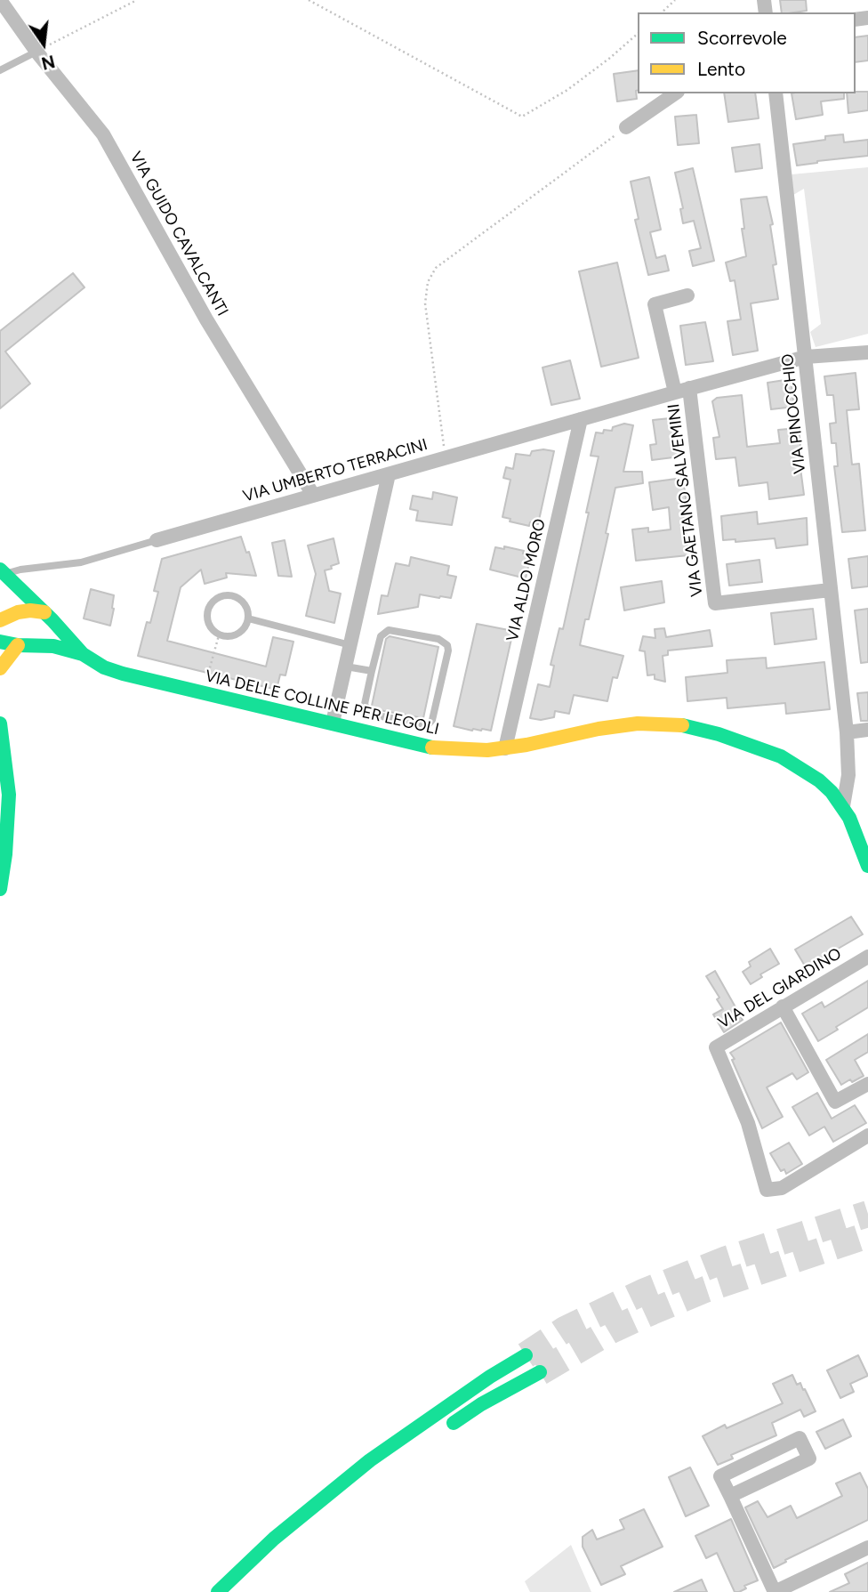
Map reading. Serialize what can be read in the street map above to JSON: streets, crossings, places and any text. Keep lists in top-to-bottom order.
{
  "streets": {
    "main road": ["VIA DELLE COLLINE PER LEGOLI"],
    "street": [
      "VIA GUIDO CAVALCANTI",
      "VIA PINOCCHIO",
      "VIA UMBERTO TERRACINI",
      "VIA GAETANO SALVEMINI",
      "VIA ALDO MORO",
      "VIA DEL GIARDINO"
    ]
  },
  "crossings": [
    ["VIA GUIDO CAVALCANTI", "VIA UMBERTO TERRACINI"],
    ["VIA PINOCCHIO", "VIA UMBERTO TERRACINI"],
    ["VIA PINOCCHIO", "VIA GAETANO SALVEMINI"],
    ["VIA PINOCCHIO", "VIA DELLE COLLINE PER LEGOLI"],
    ["VIA UMBERTO TERRACINI", "VIA GAETANO SALVEMINI"],
    ["VIA UMBERTO TERRACINI", "VIA ALDO MORO"],
    ["VIA ALDO MORO", "VIA DELLE COLLINE PER LEGOLI"]
  ],
  "legend": ["Scorrevole", "Lento"],
  "north": "bottom"
}
